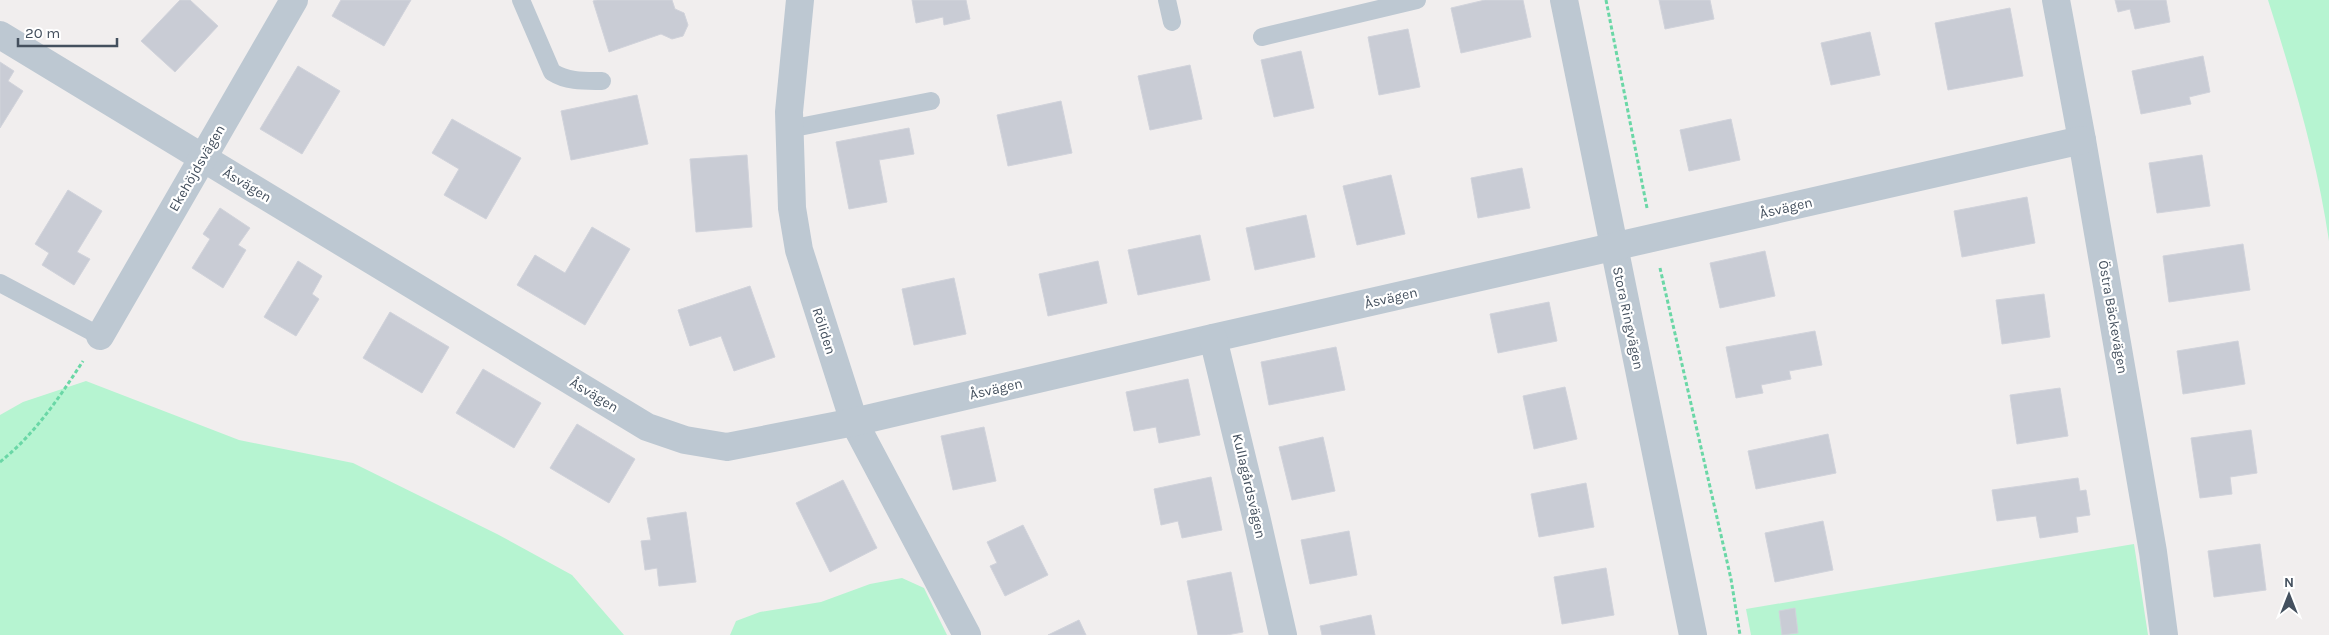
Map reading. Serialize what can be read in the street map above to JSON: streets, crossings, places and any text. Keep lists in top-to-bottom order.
{
  "streets": {
    "street": [
      "Ekehöjdsvägen",
      "Åsvägen",
      "Östra Bäckevägen",
      "Stora Ringvägen",
      "Röliden",
      "Kullagårdsvägen"
    ]
  },
  "crossings": [
    ["Ekehöjdsvägen", "Åsvägen"],
    ["Åsvägen", "Östra Bäckevägen"],
    ["Åsvägen", "Stora Ringvägen"],
    ["Åsvägen", "Röliden"],
    ["Åsvägen", "Kullagårdsvägen"]
  ],
  "scale_bar": "20 m",
  "north": "top"
}
